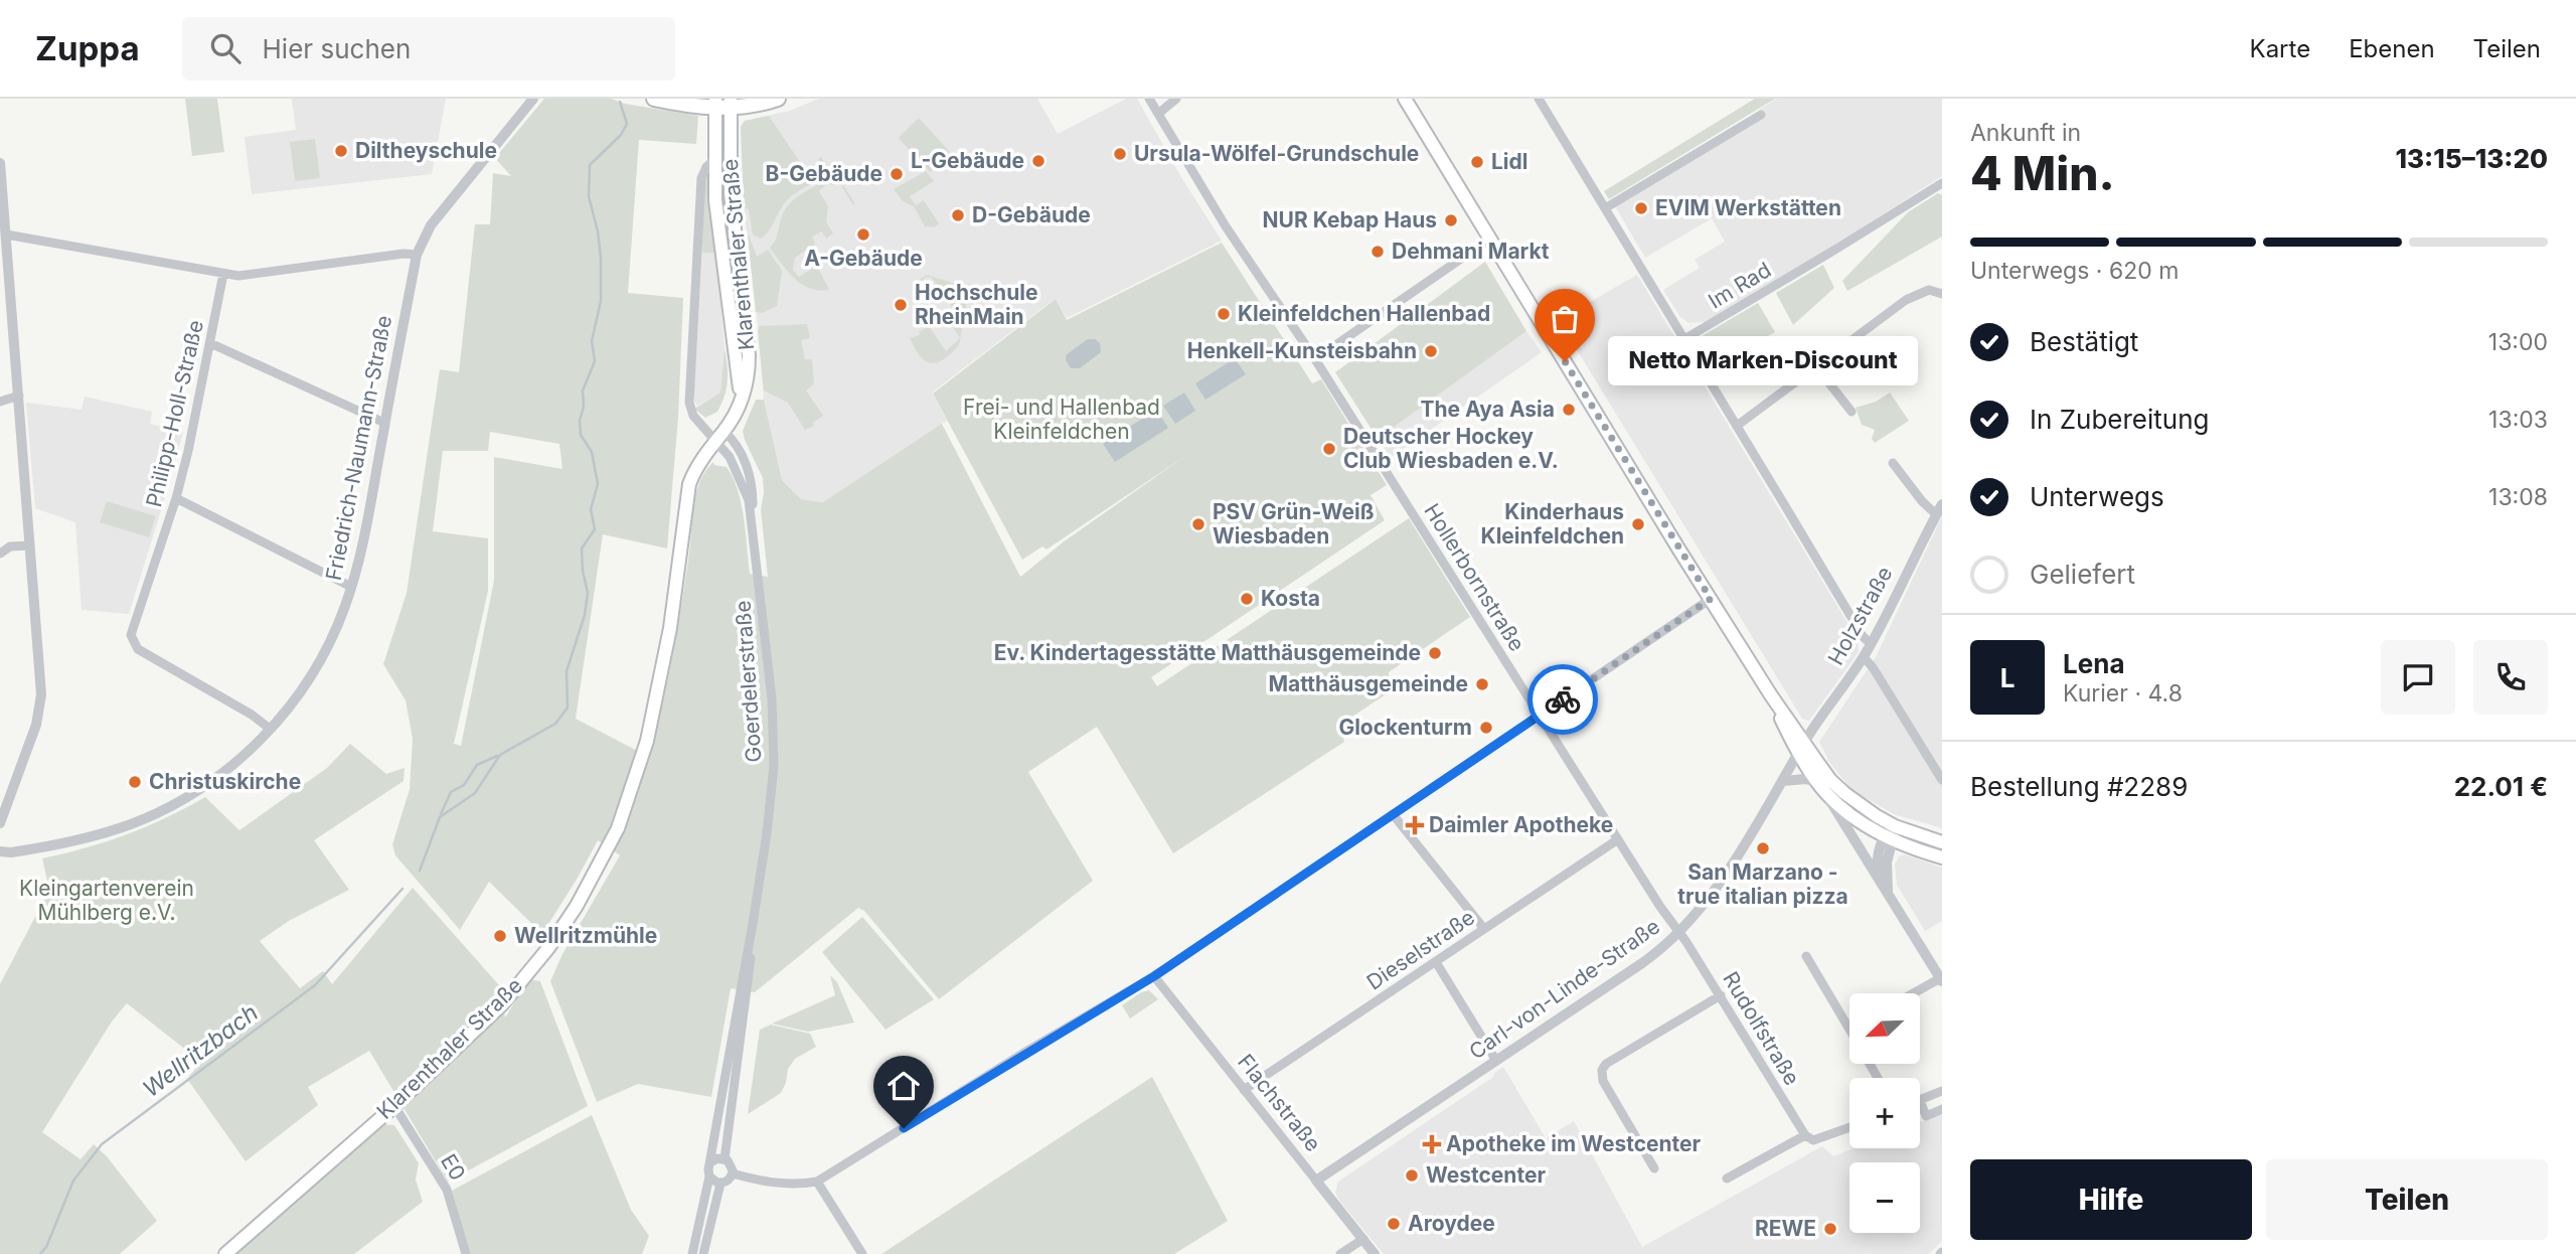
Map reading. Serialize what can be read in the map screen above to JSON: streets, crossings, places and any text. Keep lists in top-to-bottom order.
{
  "streets": {
    "main road": ["Klarenthaler Straße"],
    "street": [
      "Im Rad",
      "Philipp-Holl-Straße",
      "Friedrich-Naumann-Straße",
      "Hollerbornstraße",
      "Holzstraße",
      "Goerdelerstraße",
      "Dieselstraße",
      "Carl-von-Linde-Straße",
      "Rudolfstraße",
      "Flachstraße",
      "E0"
    ]
  },
  "crossings": [
    ["Klarenthaler Straße", "Goerdelerstraße"],
    ["Klarenthaler Straße", "E0"],
    ["Philipp-Holl-Straße", "Friedrich-Naumann-Straße"],
    ["Hollerbornstraße", "Dieselstraße"],
    ["Hollerbornstraße", "Carl-von-Linde-Straße"],
    ["Hollerbornstraße", "Rudolfstraße"],
    ["Holzstraße", "Carl-von-Linde-Straße"],
    ["Dieselstraße", "Flachstraße"],
    ["Carl-von-Linde-Straße", "Rudolfstraße"],
    ["Carl-von-Linde-Straße", "Flachstraße"]
  ],
  "water": ["Wellritzbach"],
  "parks": ["Frei- und Hallenbad Kleinfeldchen", "Kleingartenverein Mühlberg e.V."],
  "places": {
    "other": [
      "Diltheyschule",
      "Ursula-Wölfel-Grundschule",
      "L-Gebäude",
      "Lidl",
      "B-Gebäude",
      "EVIM Werkstätten",
      "D-Gebäude",
      "NUR Kebap Haus",
      "A-Gebäude",
      "Dehmani Markt",
      "Hochschule RheinMain",
      "Kleinfeldchen Hallenbad",
      "Henkell-Kunsteisbahn",
      "Netto Marken-Discount",
      "The Aya Asia",
      "Deutscher Hockey Club Wiesbaden e.V.",
      "PSV Grün-Weiß Wiesbaden",
      "Kinderhaus Kleinfeldchen",
      "Kosta",
      "Ev. Kindertagesstätte Matthäusgemeinde",
      "Matthäusgemeinde",
      "Glockenturm",
      "Christuskirche",
      "San Marzano - true italian pizza",
      "Wellritzmühle",
      "Westcenter",
      "Aroydee",
      "REWE"
    ],
    "health": ["Daimler Apotheke", "Apotheke im Westcenter"]
  },
  "north": "bottom left",
  "page": {
    "header": "Zuppa",
    "search": "Hier suchen",
    "nav": ["Karte", "Ebenen", "Teilen"],
    "heading": ["4 Min.", "Ankunft in", "13:15–13:20"],
    "panel": [
      "Lena",
      "Kurier · 4.8",
      "Bestellung #2289",
      "22.01 €"
    ],
    "bar": "Unterwegs · 620 m",
    "list": [
      ["Bestätigt", "13:00"],
      ["In Zubereitung", "13:03"],
      ["Unterwegs", "13:08"],
      "Geliefert"
    ],
    "bubble": "Netto Marken-Discount",
    "round": "L",
    "map_buttons": ["+", "−"],
    "buttons": ["Hilfe", "Teilen"]
  }
}
